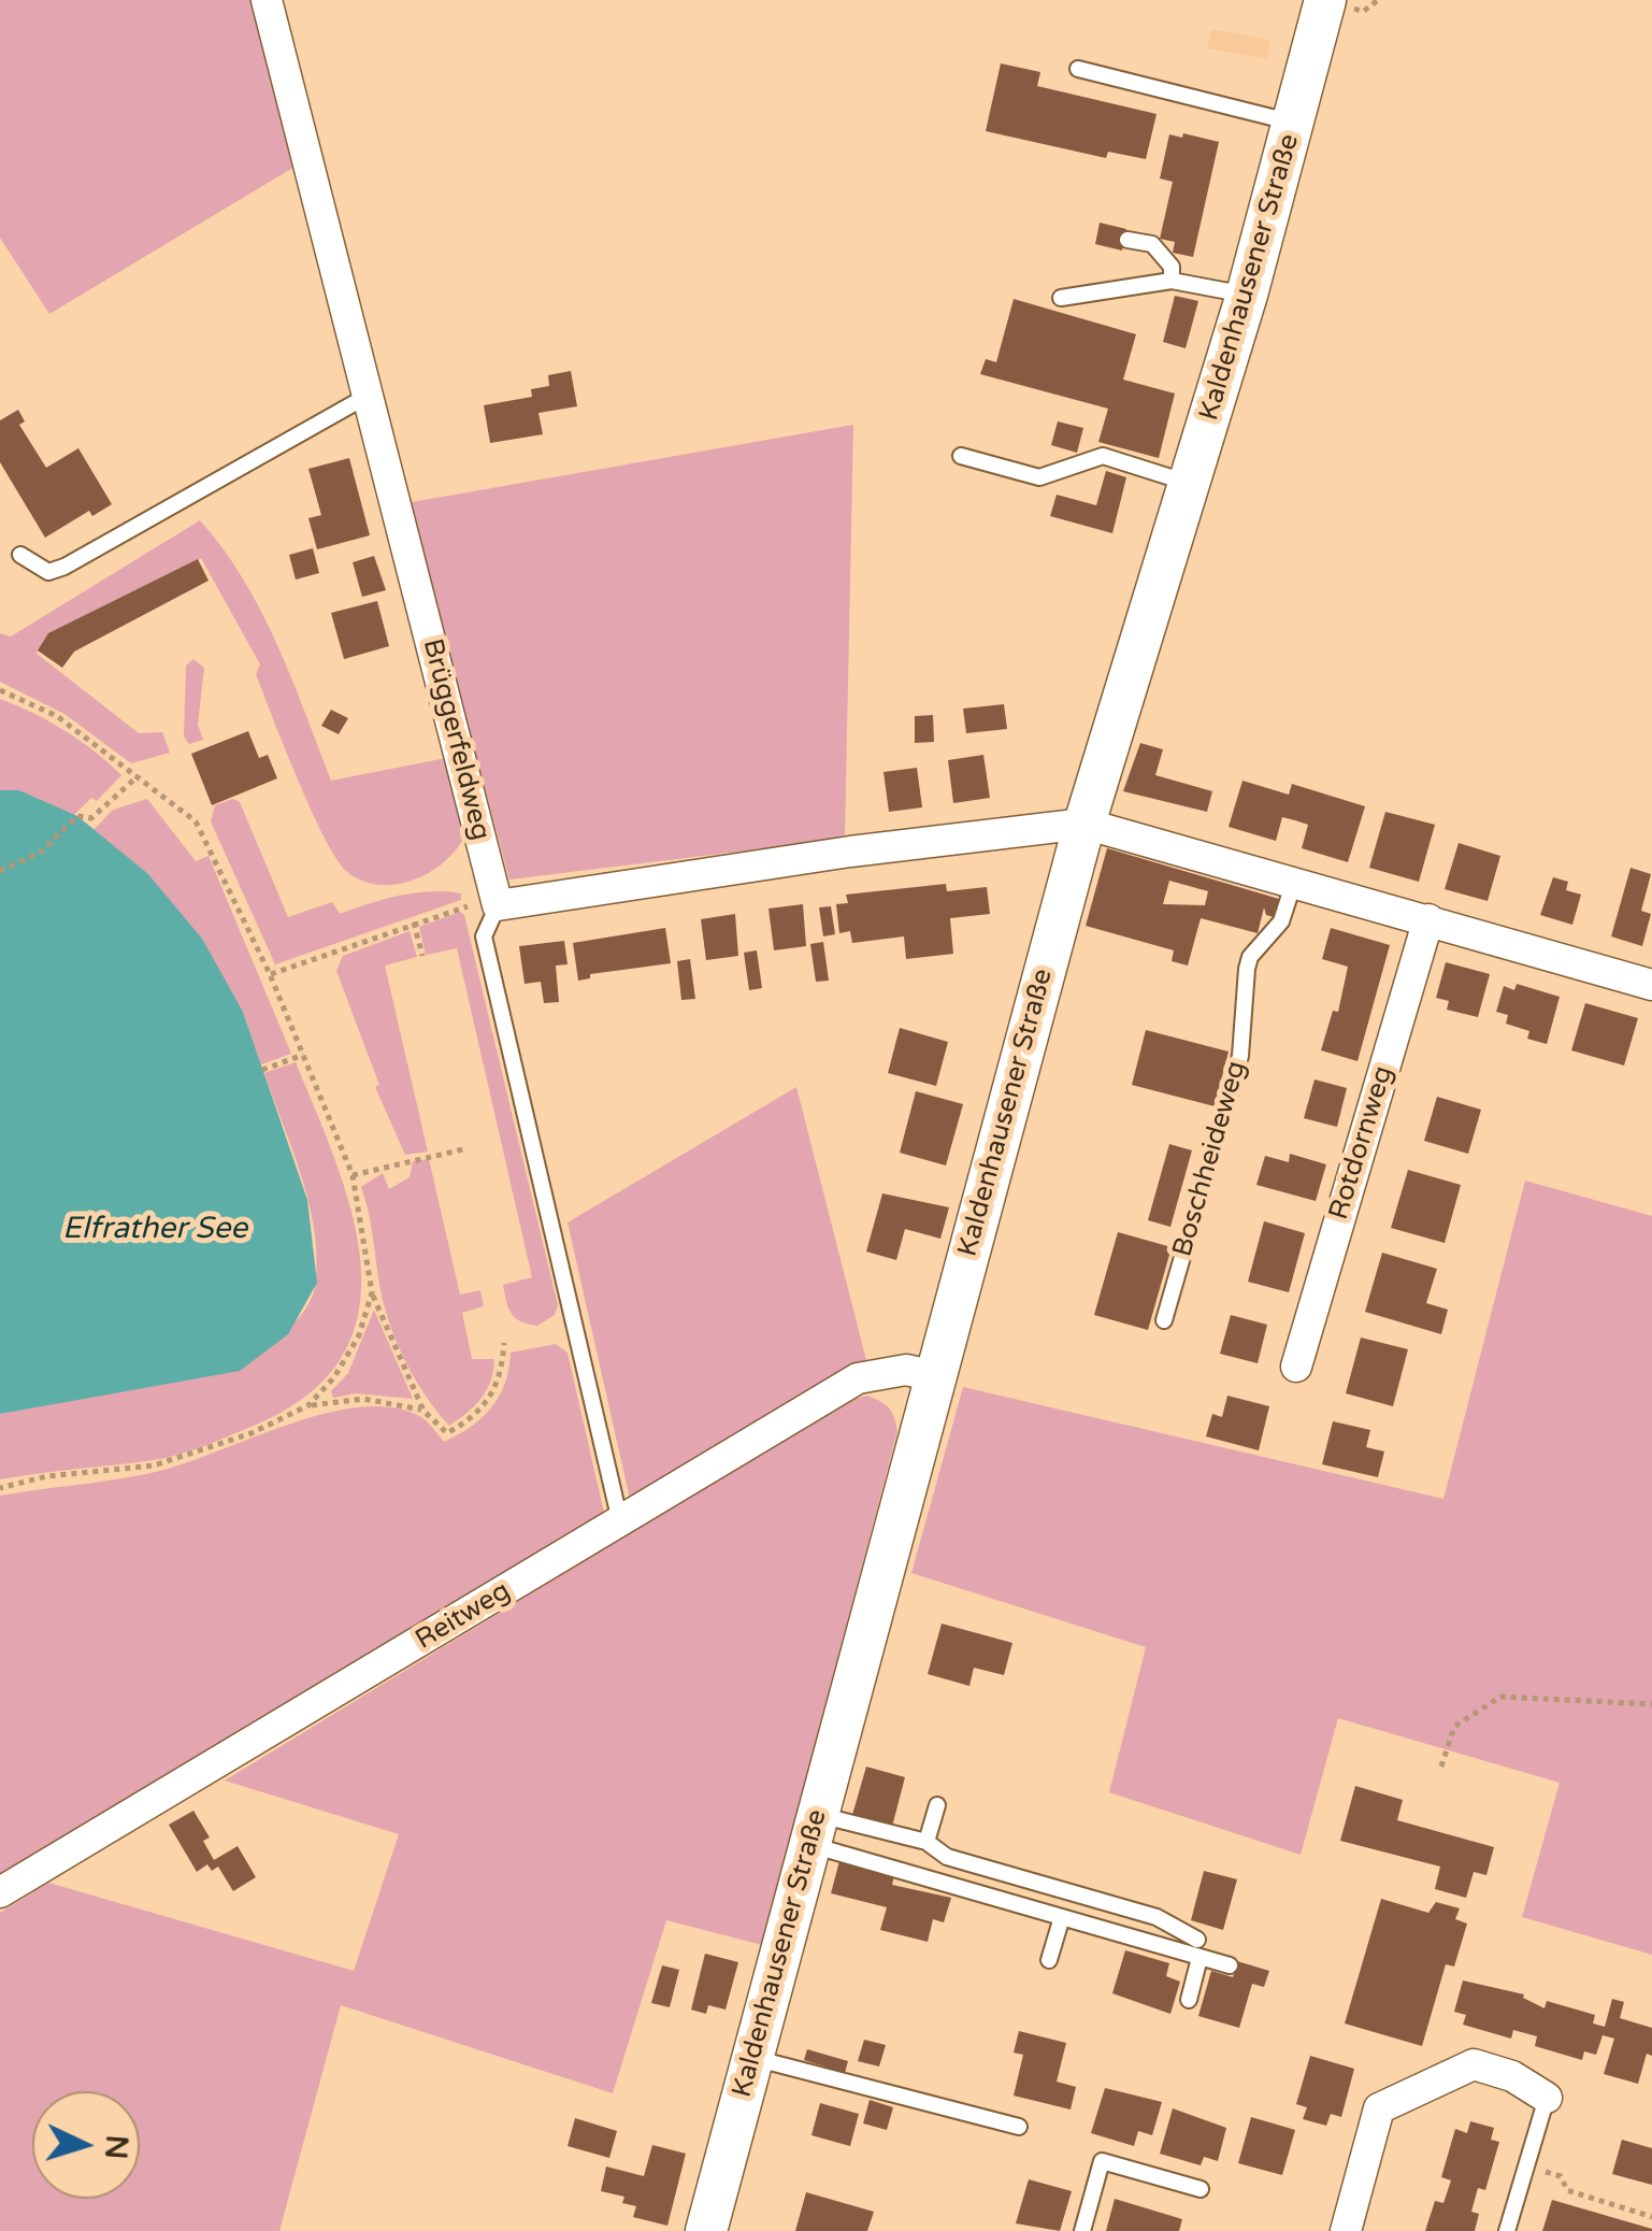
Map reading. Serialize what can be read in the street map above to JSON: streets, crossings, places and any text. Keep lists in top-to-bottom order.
{
  "streets": {
    "main road": ["Kaldenhausener Straße"],
    "street": ["Brüggerfeldweg", "Rotdornweg", "Reitweg"],
    "lane": ["Boschheideweg"]
  },
  "crossings": [
    ["Kaldenhausener Straße", "Reitweg"]
  ],
  "water": ["Elfrather See"],
  "north": "right"
}
